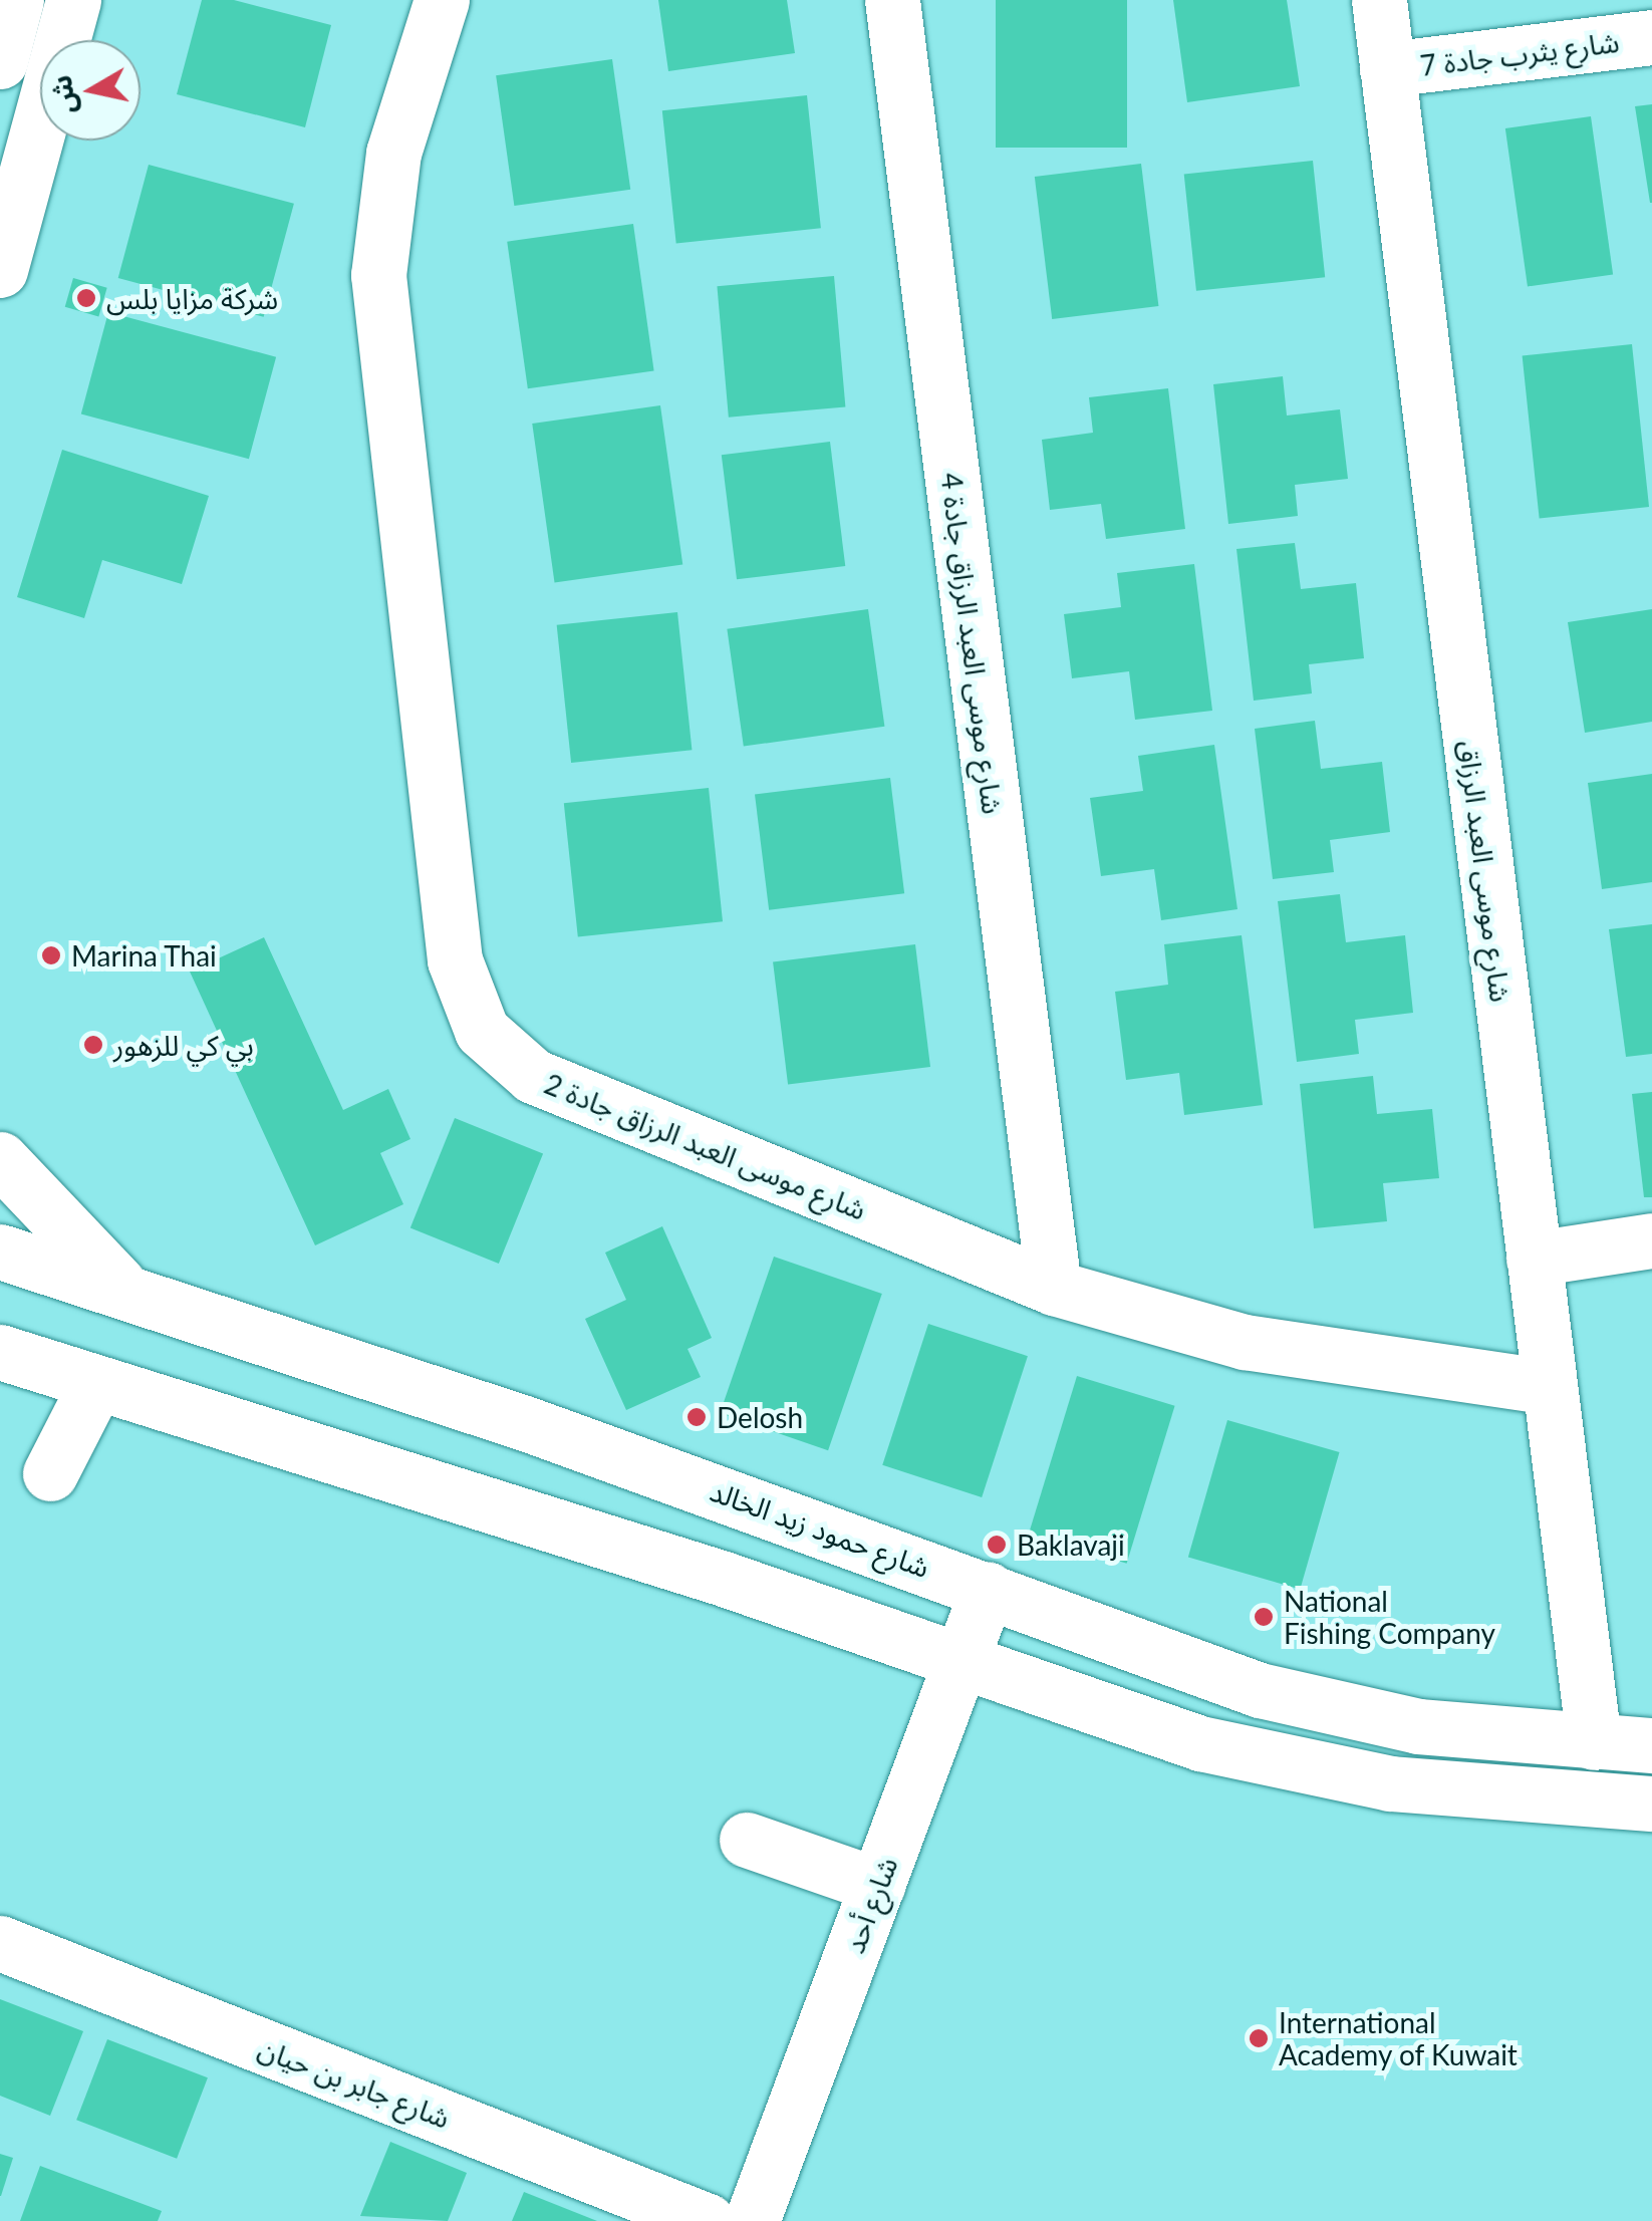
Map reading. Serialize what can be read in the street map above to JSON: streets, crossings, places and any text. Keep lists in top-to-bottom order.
{
  "streets": {
    "street": [
      "شارع يثرب جادة 7",
      "شارع موسى العبد الرزاق جادة 4",
      "شارع موسى العبد الرزاق",
      "شارع موسى العبد الرزاق جادة 2",
      "شارع حمود زيد الخالد",
      "شارع أحد",
      "شارع جابر بن حيان"
    ]
  },
  "crossings": [
    ["شارع يثرب جادة 7", "شارع موسى العبد الرزاق"],
    ["شارع موسى العبد الرزاق جادة 4", "شارع موسى العبد الرزاق جادة 2"],
    ["شارع موسى العبد الرزاق", "شارع موسى العبد الرزاق جادة 2"],
    ["شارع موسى العبد الرزاق", "شارع حمود زيد الخالد"],
    ["شارع حمود زيد الخالد", "شارع أحد"]
  ],
  "places": [
    "شركة مزايا بلس",
    "Marina Thai",
    "بي كي للزهور",
    "Delosh",
    "Baklavaji",
    "National Fishing Company",
    "International Academy of Kuwait"
  ],
  "north": "left"
}
